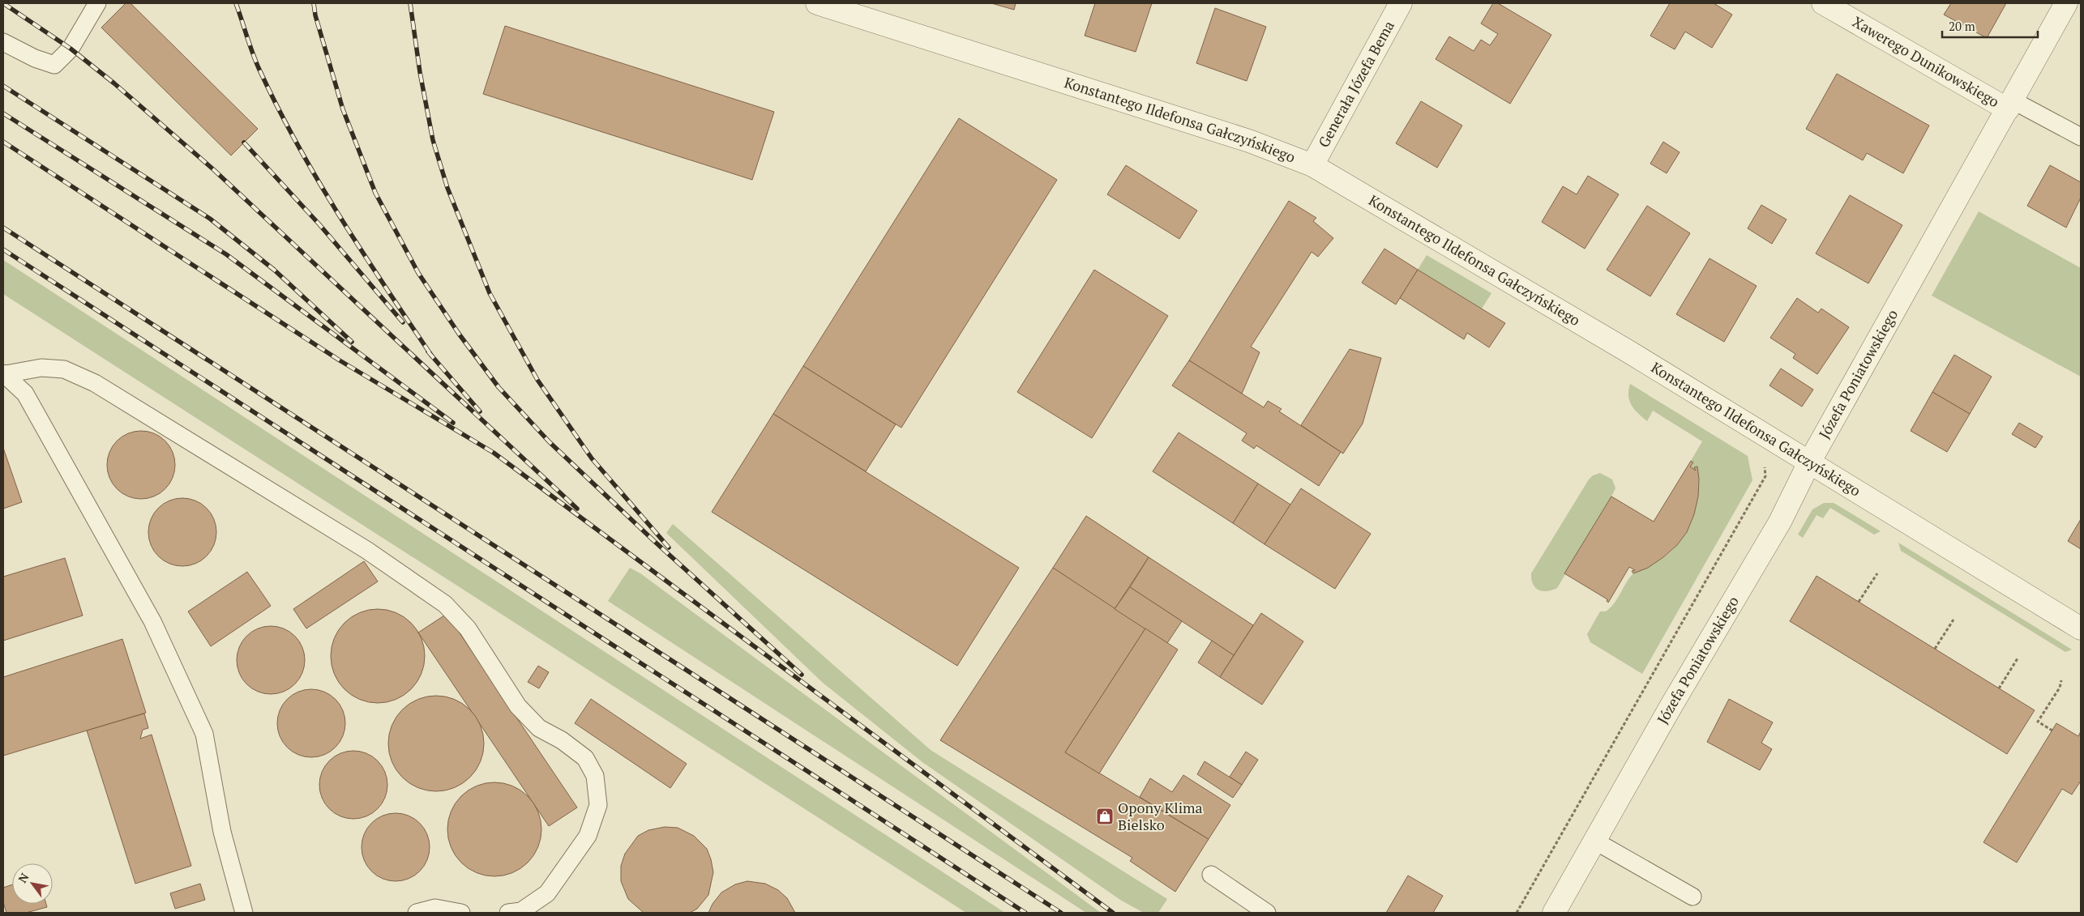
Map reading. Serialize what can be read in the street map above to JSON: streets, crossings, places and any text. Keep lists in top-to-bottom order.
{
  "streets": {
    "street": [
      "Xawerego Dunikowskiego",
      "Generała Józefa Bema",
      "Konstantego Ildefonsa Gałczyńskiego",
      "Józefa Poniatowskiego"
    ]
  },
  "crossings": [
    ["Xawerego Dunikowskiego", "Józefa Poniatowskiego"],
    ["Generała Józefa Bema", "Konstantego Ildefonsa Gałczyńskiego"],
    ["Konstantego Ildefonsa Gałczyńskiego", "Józefa Poniatowskiego"]
  ],
  "places": {
    "shop": ["Opony Klima Bielsko"]
  },
  "scale_bar": "20 m",
  "north": "top left"
}
